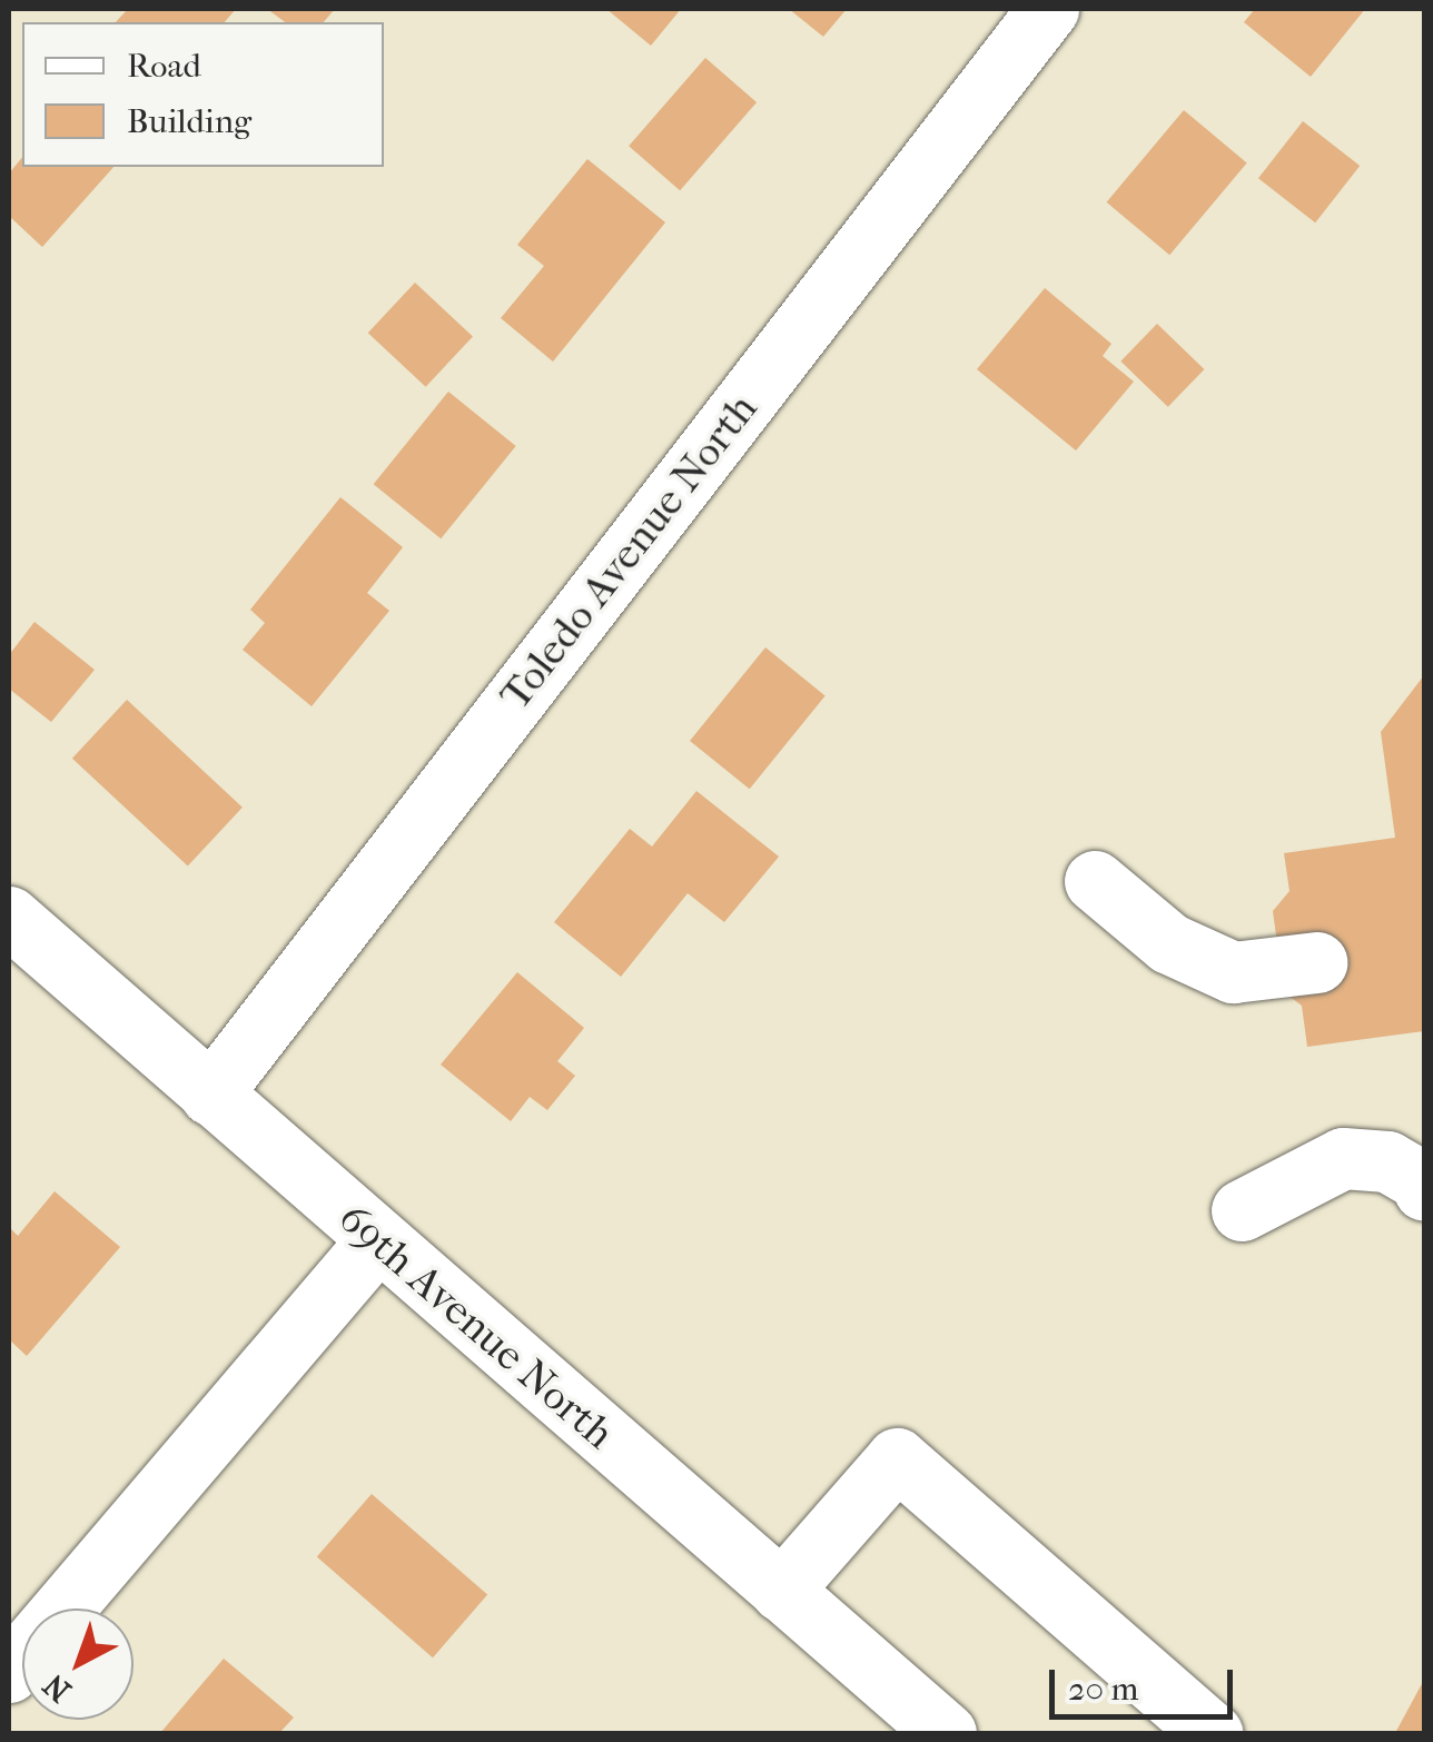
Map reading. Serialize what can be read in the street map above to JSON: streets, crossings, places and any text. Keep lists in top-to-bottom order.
{
  "streets": {
    "street": ["Toledo Avenue North", "69th Avenue North"]
  },
  "crossings": [
    ["Toledo Avenue North", "69th Avenue North"]
  ],
  "legend": ["Road", "Building"],
  "scale_bar": "20 m",
  "north": "bottom left"
}
